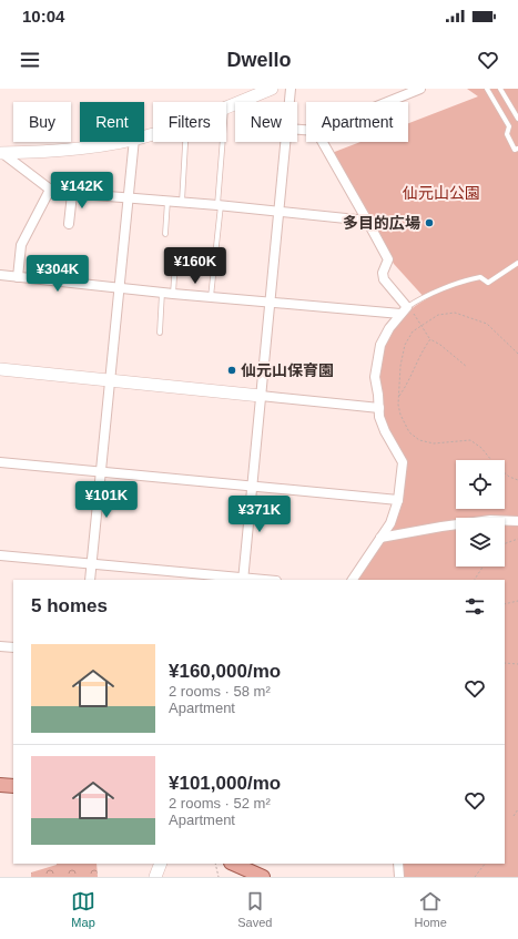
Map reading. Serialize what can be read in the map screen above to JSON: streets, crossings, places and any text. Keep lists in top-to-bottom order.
{
  "parks": ["仙元山公園"],
  "places": ["多目的広場", "仙元山保育園"],
  "page": {
    "status": "10:04",
    "header": "Dwello",
    "chip": [
      "Buy",
      "Rent",
      "Filters",
      "New",
      "Apartment"
    ],
    "price": [
      "¥142K",
      "¥160K",
      "¥304K",
      "¥101K",
      "¥371K"
    ],
    "heading": "5 homes",
    "list": [
      {
        "name": "¥160,000/mo",
        "note": "2 rooms · 58 m² · Apartment"
      },
      {
        "name": "¥101,000/mo",
        "note": "2 rooms · 52 m² · Apartment"
      }
    ],
    "tabs": ["Map", "Saved", "Home"]
  }
}
